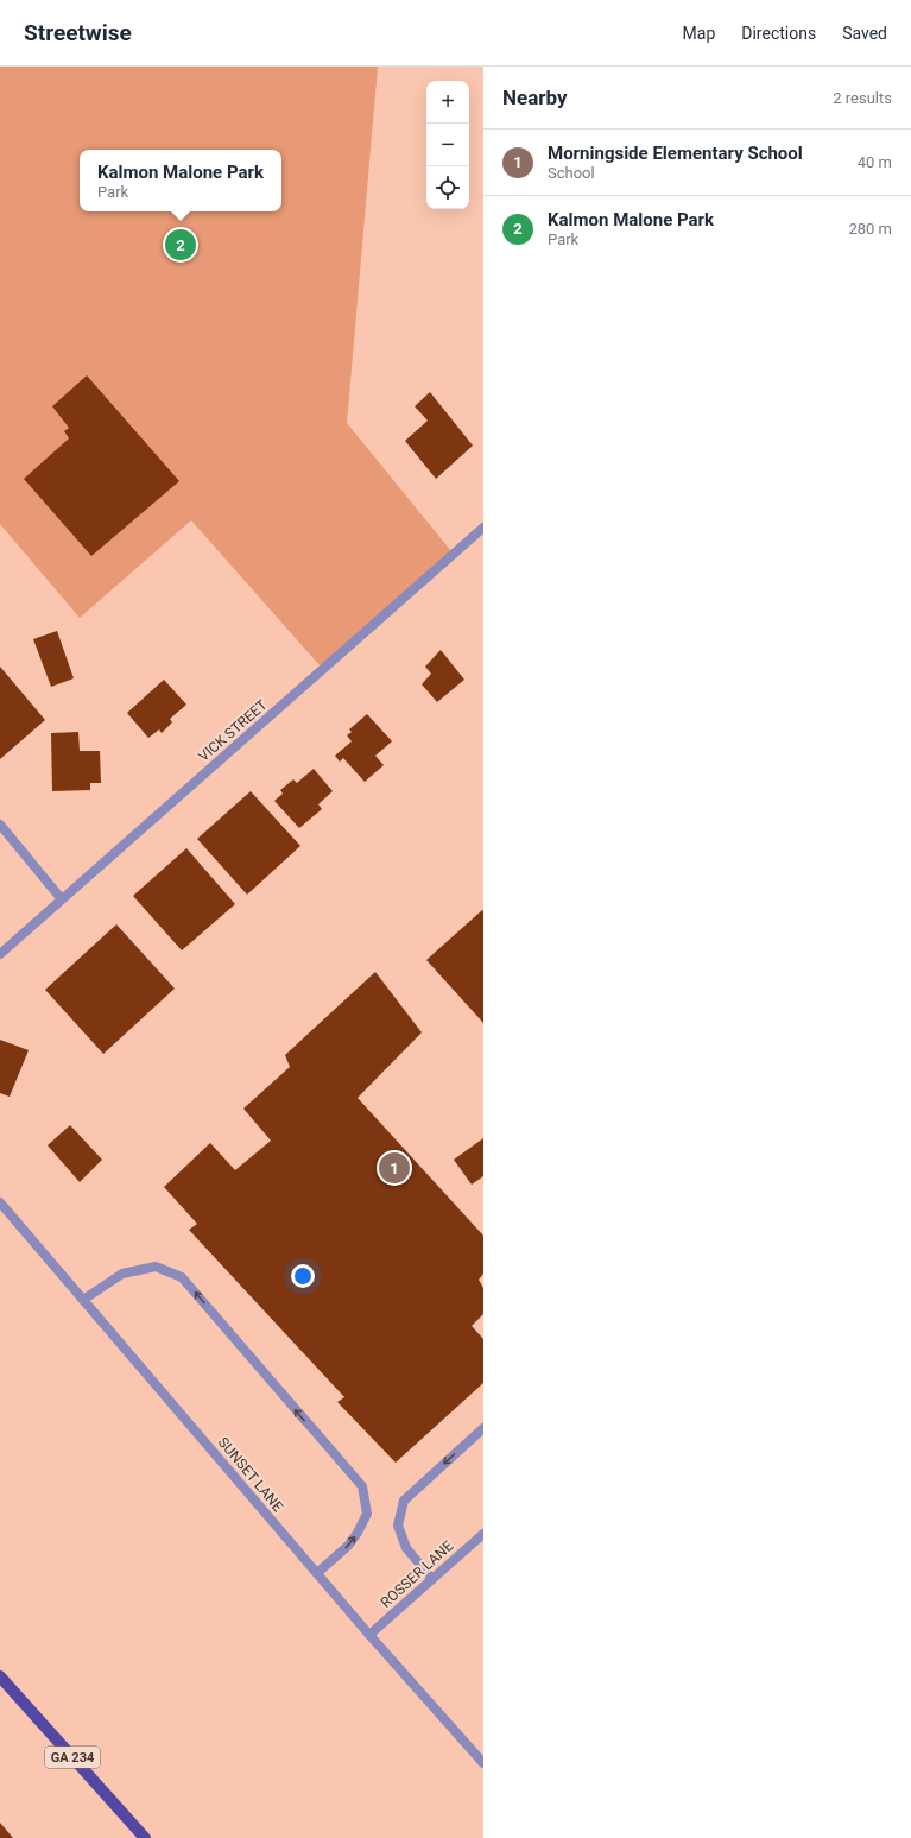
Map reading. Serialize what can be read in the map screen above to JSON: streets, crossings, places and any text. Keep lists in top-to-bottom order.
{
  "streets": {
    "main road": ["GA 234"],
    "street": ["VICK STREET", "SUNSET LANE", "ROSSER LANE"]
  },
  "crossings": [
    ["SUNSET LANE", "ROSSER LANE"]
  ],
  "page": {
    "header": "Streetwise",
    "nav": ["Map", "Directions", "Saved"],
    "heading": ["Nearby", "2 results"],
    "map_buttons": ["+", "−"],
    "list": [
      {
        "mark": "1",
        "name": "Morningside Elementary School",
        "note": "School",
        "value": "40 m"
      },
      {
        "mark": "2",
        "name": "Kalmon Malone Park",
        "note": "Park",
        "value": "280 m"
      }
    ],
    "popup": ["Kalmon Malone Park", "Park"],
    "pins": ["2", "1"]
  }
}
